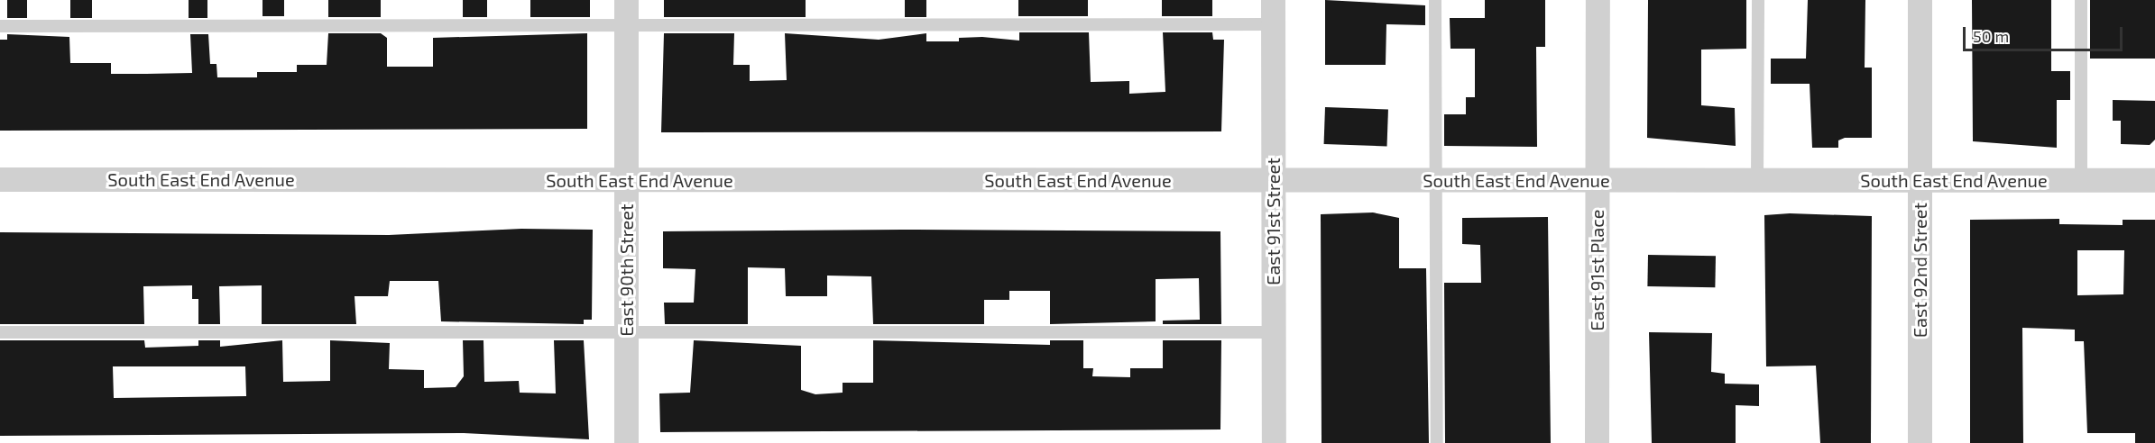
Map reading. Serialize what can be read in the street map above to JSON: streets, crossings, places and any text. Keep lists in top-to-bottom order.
{
  "streets": {
    "street": [
      "South East End Avenue",
      "East 91st Street",
      "East 90th Street",
      "East 91st Place",
      "East 92nd Street"
    ]
  },
  "crossings": [
    ["South East End Avenue", "East 91st Street"],
    ["South East End Avenue", "East 90th Street"],
    ["South East End Avenue", "East 91st Place"],
    ["South East End Avenue", "East 92nd Street"]
  ],
  "scale_bar": "50 m"
}
